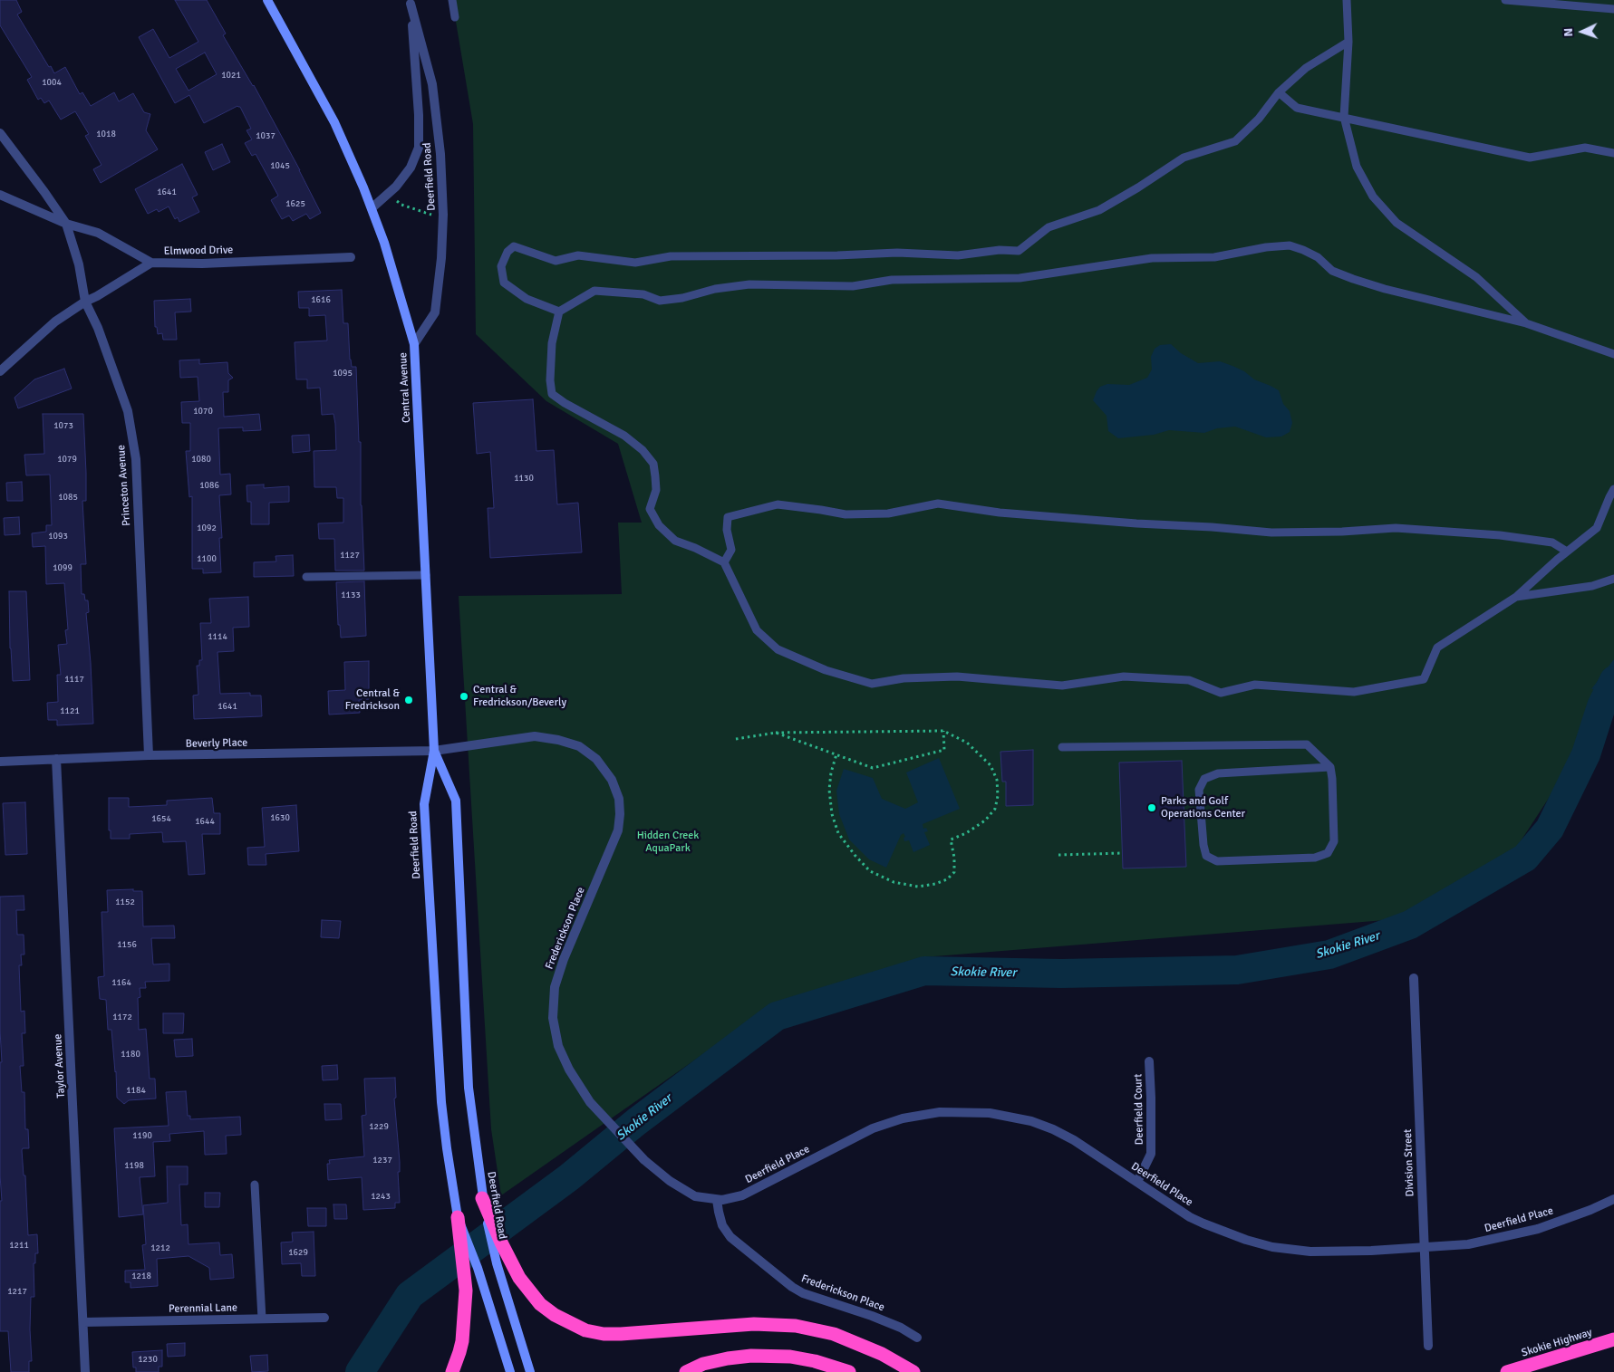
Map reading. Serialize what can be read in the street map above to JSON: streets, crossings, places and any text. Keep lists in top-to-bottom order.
{
  "streets": {
    "highway": ["Skokie Highway"],
    "main road": ["Deerfield Road", "Central Avenue"],
    "street": [
      "Elmwood Drive",
      "Princeton Avenue",
      "Beverly Place",
      "Frederickson Place",
      "Taylor Avenue",
      "Deerfield Court",
      "Division Street",
      "Deerfield Place",
      "Perennial Lane"
    ]
  },
  "crossings": [
    ["Deerfield Road", "Central Avenue"],
    ["Deerfield Road", "Beverly Place"],
    ["Deerfield Road", "Frederickson Place"],
    ["Elmwood Drive", "Princeton Avenue"],
    ["Central Avenue", "Beverly Place"],
    ["Central Avenue", "Frederickson Place"],
    ["Princeton Avenue", "Beverly Place"],
    ["Beverly Place", "Frederickson Place"],
    ["Beverly Place", "Taylor Avenue"],
    ["Frederickson Place", "Deerfield Place"],
    ["Taylor Avenue", "Perennial Lane"],
    ["Deerfield Court", "Deerfield Place"],
    ["Division Street", "Deerfield Place"]
  ],
  "water": ["Skokie River"],
  "parks": ["Hidden Creek AquaPark"],
  "places": ["Central & Fredrickson/Beverly", "Central & Fredrickson", "Parks and Golf Operations Center"],
  "house_numbers": [
    "1021",
    "1004",
    "1018",
    "1037",
    "1045",
    "1641",
    "1625",
    "1616",
    "1095",
    "1070",
    "1073",
    "1079",
    "1080",
    "1130",
    "1086",
    "1085",
    "1092",
    "1093",
    "1127",
    "1100",
    "1099",
    "1133",
    "1114",
    "1117",
    "1641",
    "1121",
    "1630",
    "1654",
    "1644",
    "1152",
    "1156",
    "1164",
    "1172",
    "1180",
    "1184",
    "1229",
    "1190",
    "1237",
    "1198",
    "1243",
    "1211",
    "1212",
    "1629",
    "1218",
    "1217",
    "1230"
  ],
  "north": "left"
}
